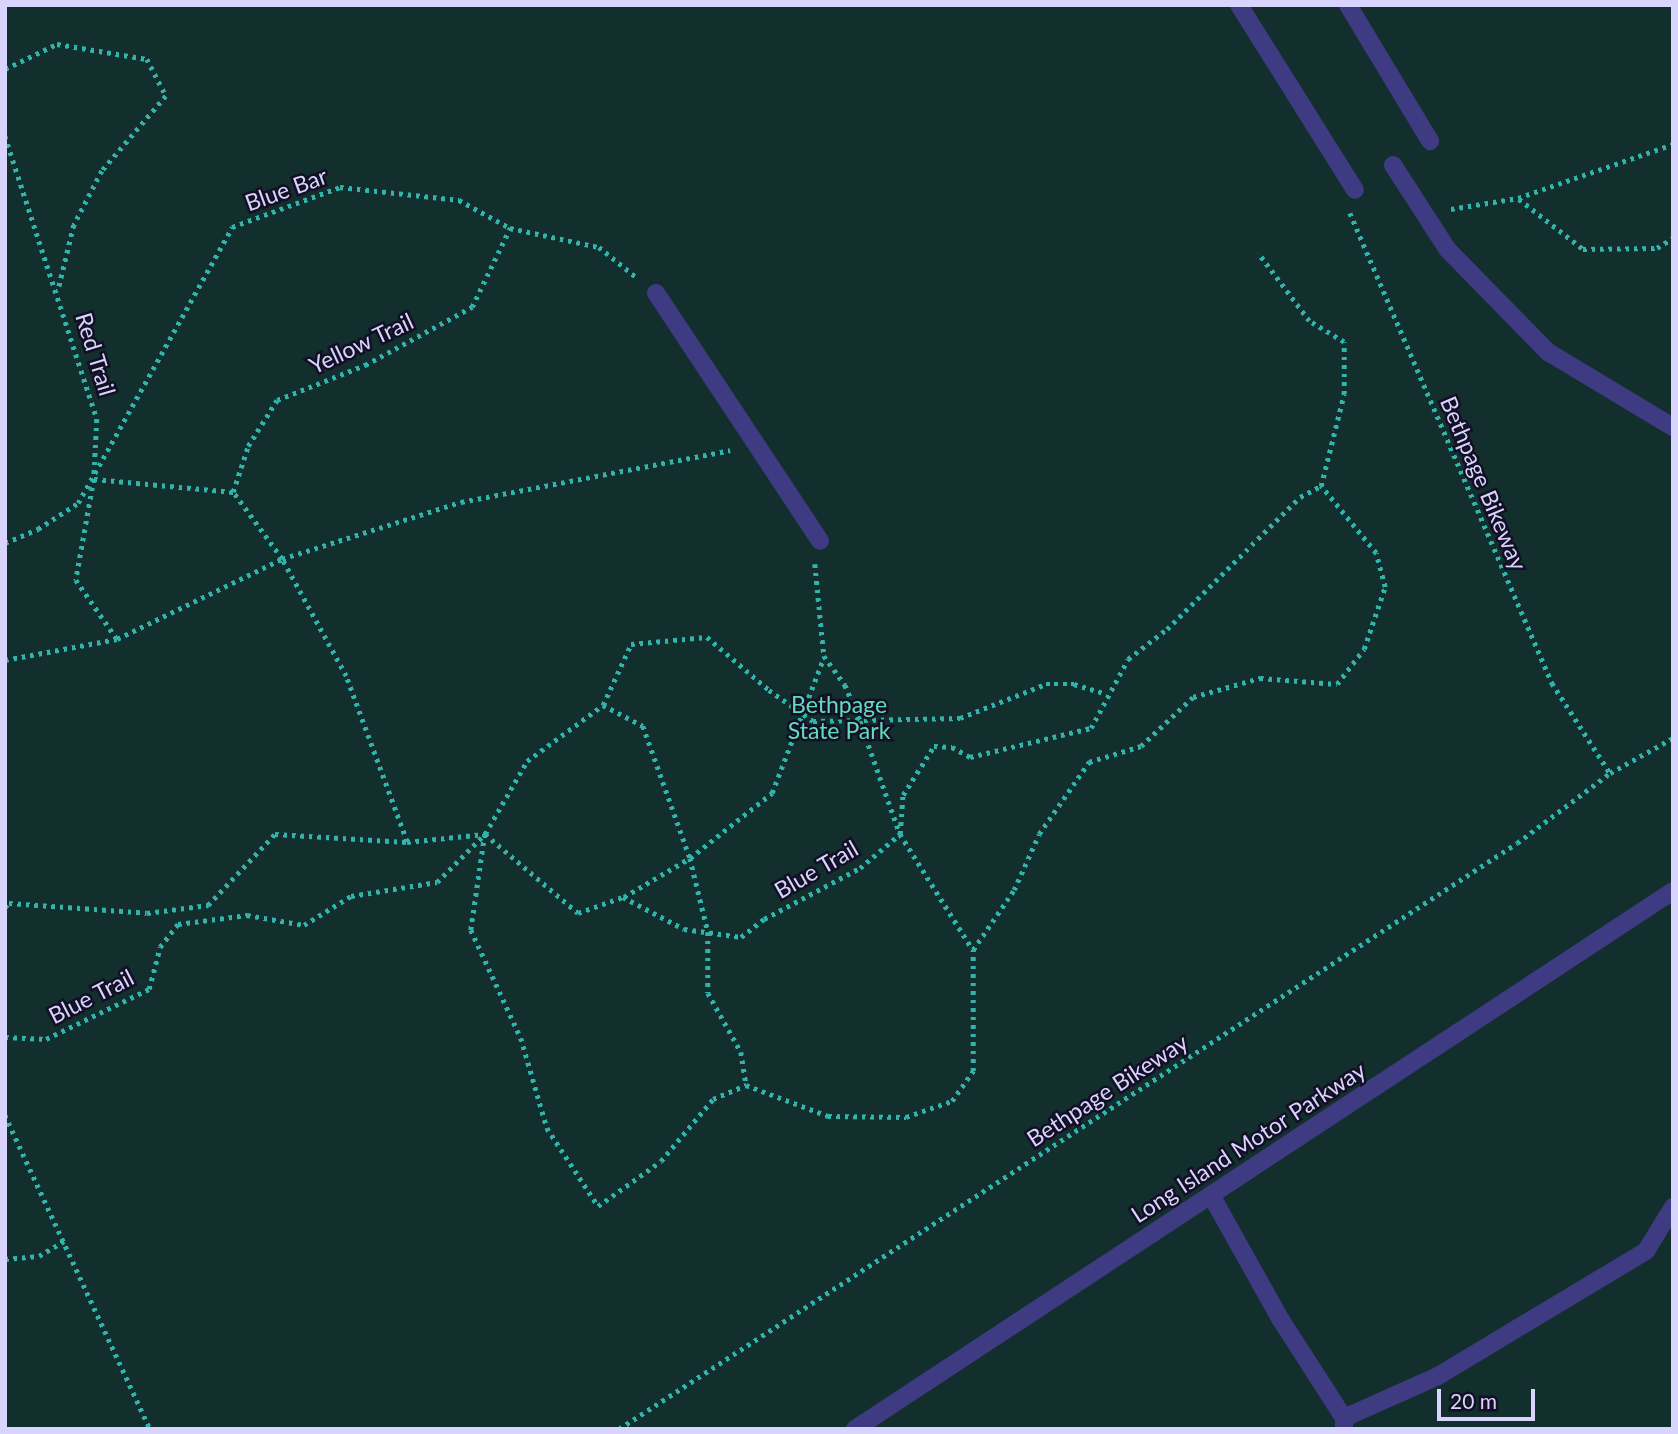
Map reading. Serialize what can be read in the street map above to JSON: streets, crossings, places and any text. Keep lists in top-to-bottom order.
{
  "streets": {
    "street": ["Long Island Motor Parkway"],
    "path": [
      "Blue Bar",
      "Yellow Trail",
      "Red Trail",
      "Bethpage Bikeway",
      "Blue Trail"
    ]
  },
  "crossings": [
    ["Blue Bar", "Yellow Trail"],
    ["Blue Bar", "Red Trail"]
  ],
  "parks": ["Bethpage State Park"],
  "scale_bar": "20 m"
}
